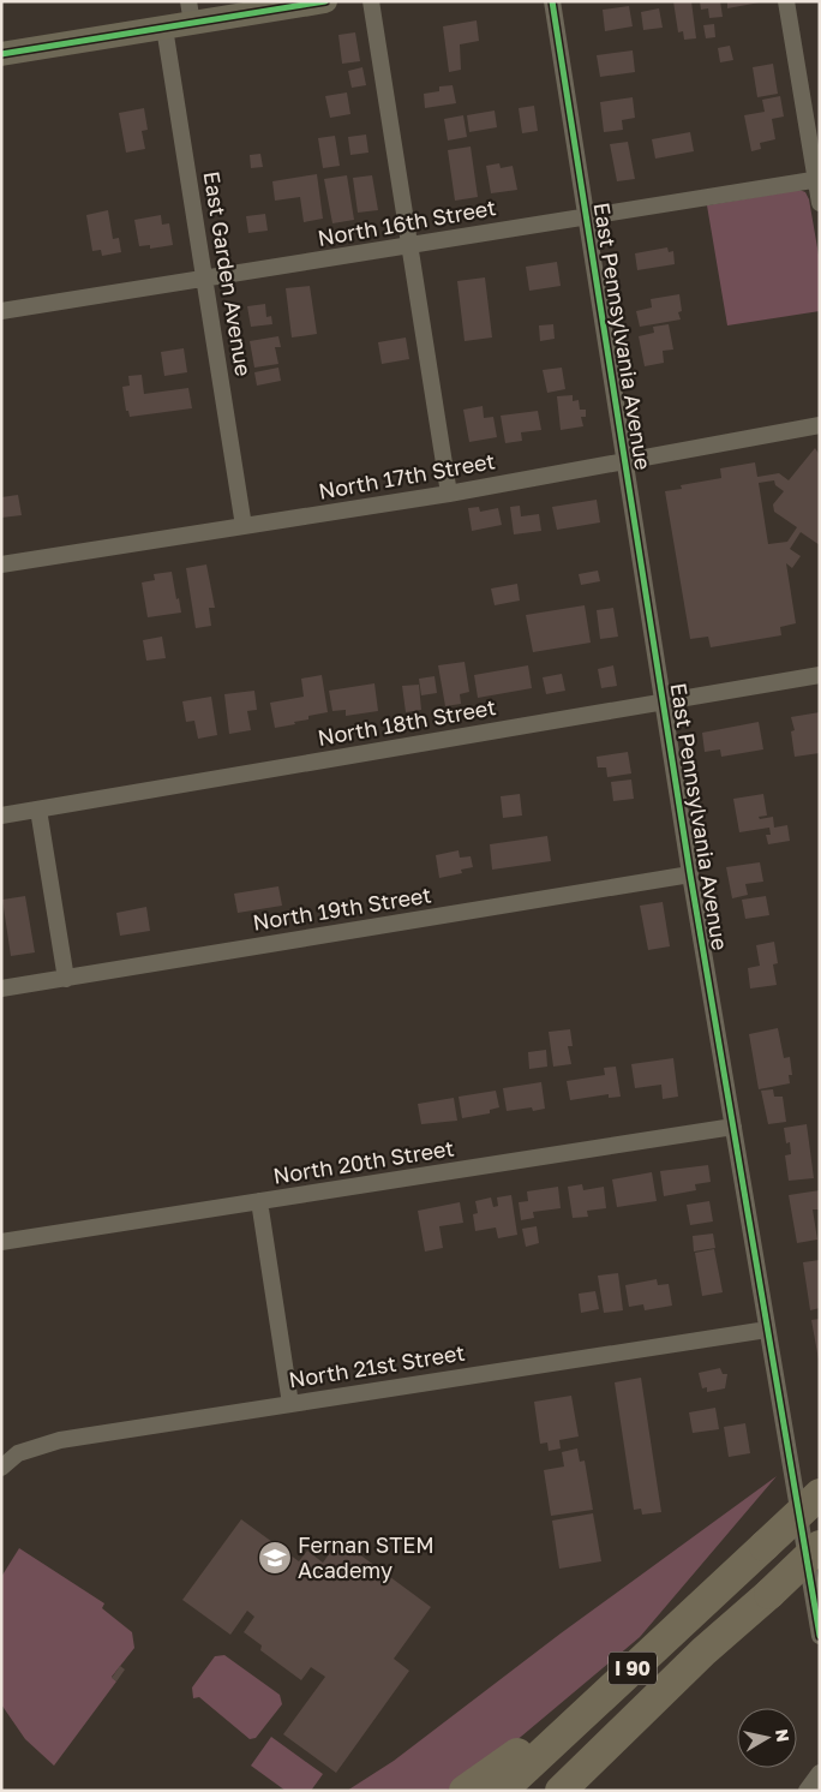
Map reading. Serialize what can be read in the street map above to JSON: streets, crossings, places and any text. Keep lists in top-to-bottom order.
{
  "streets": {
    "highway": ["I 90"],
    "street": [
      "North 16th Street",
      "East Garden Avenue",
      "East Pennsylvania Avenue",
      "North 17th Street",
      "North 18th Street",
      "North 19th Street",
      "North 20th Street",
      "North 21st Street"
    ]
  },
  "crossings": [
    ["North 16th Street", "East Garden Avenue"],
    ["North 16th Street", "East Pennsylvania Avenue"],
    ["East Garden Avenue", "North 17th Street"],
    ["East Pennsylvania Avenue", "North 17th Street"],
    ["East Pennsylvania Avenue", "North 18th Street"],
    ["East Pennsylvania Avenue", "North 19th Street"],
    ["East Pennsylvania Avenue", "North 20th Street"],
    ["East Pennsylvania Avenue", "North 21st Street"]
  ],
  "places": {
    "school or university": ["Fernan STEM Academy"]
  },
  "north": "right"
}
